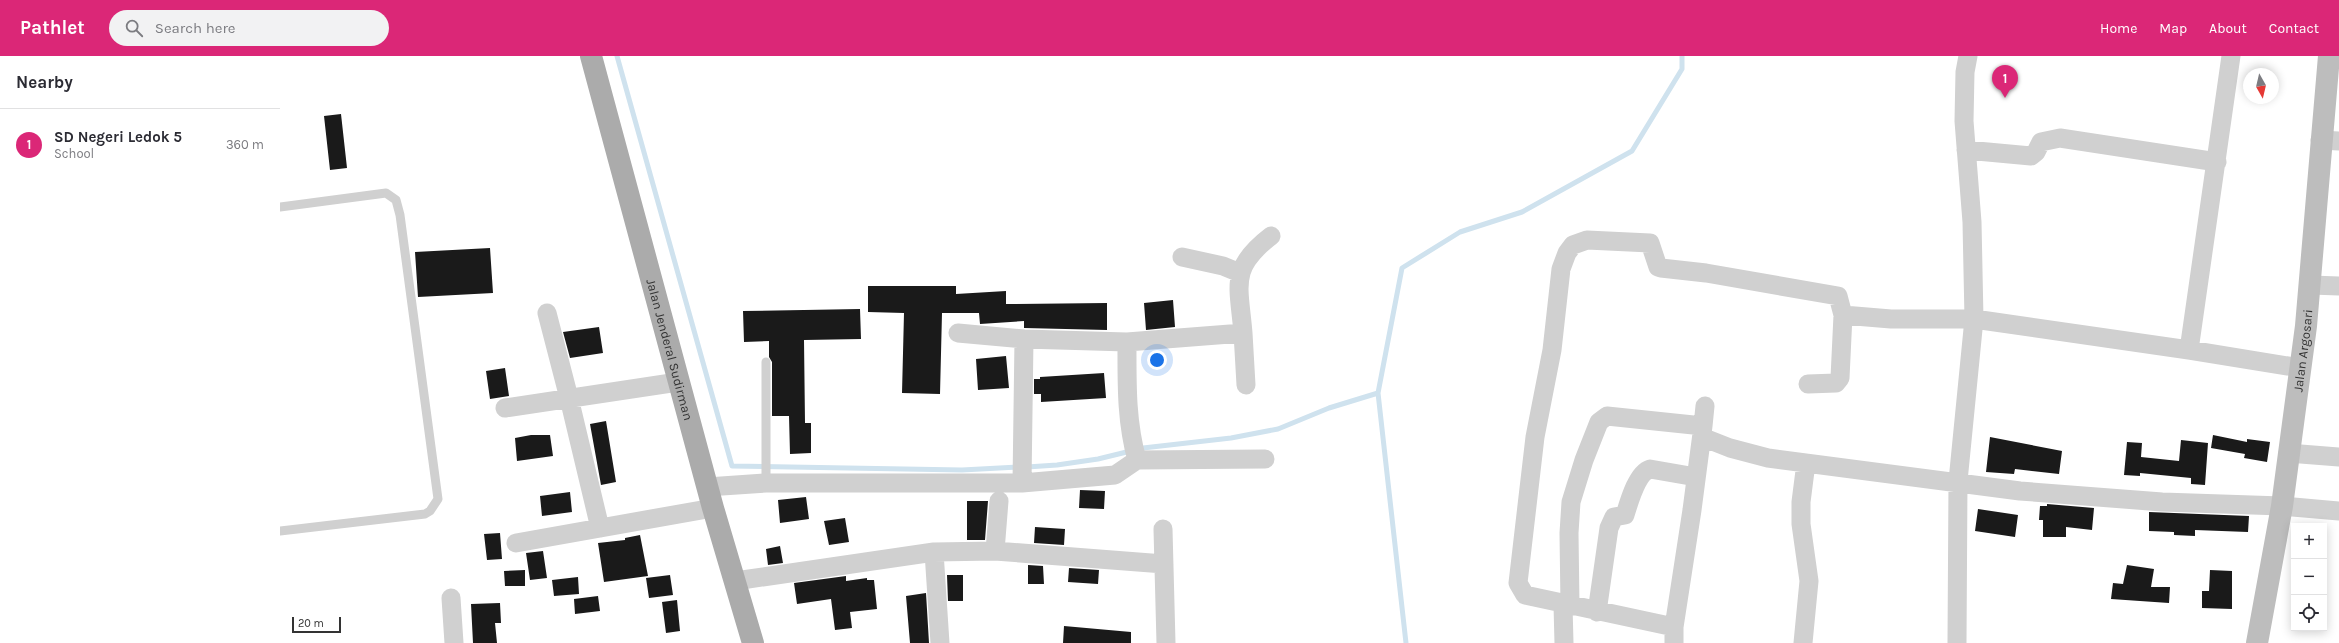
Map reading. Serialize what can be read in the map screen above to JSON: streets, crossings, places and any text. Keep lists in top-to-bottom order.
{
  "streets": {
    "main road": ["Jalan Jenderal Sudirman"],
    "street": ["Jalan Argosari"]
  },
  "scale_bar": "20 m",
  "north": "bottom",
  "page": {
    "header": "Pathlet",
    "search": "Search here",
    "nav": [
      "Home",
      "Map",
      "About",
      "Contact"
    ],
    "heading": "Nearby",
    "pins": "1",
    "list": [
      {
        "mark": "1",
        "name": "SD Negeri Ledok 5",
        "note": "School",
        "value": "360 m"
      }
    ],
    "map_buttons": ["+", "−"],
    "scale": "20 m"
  }
}
